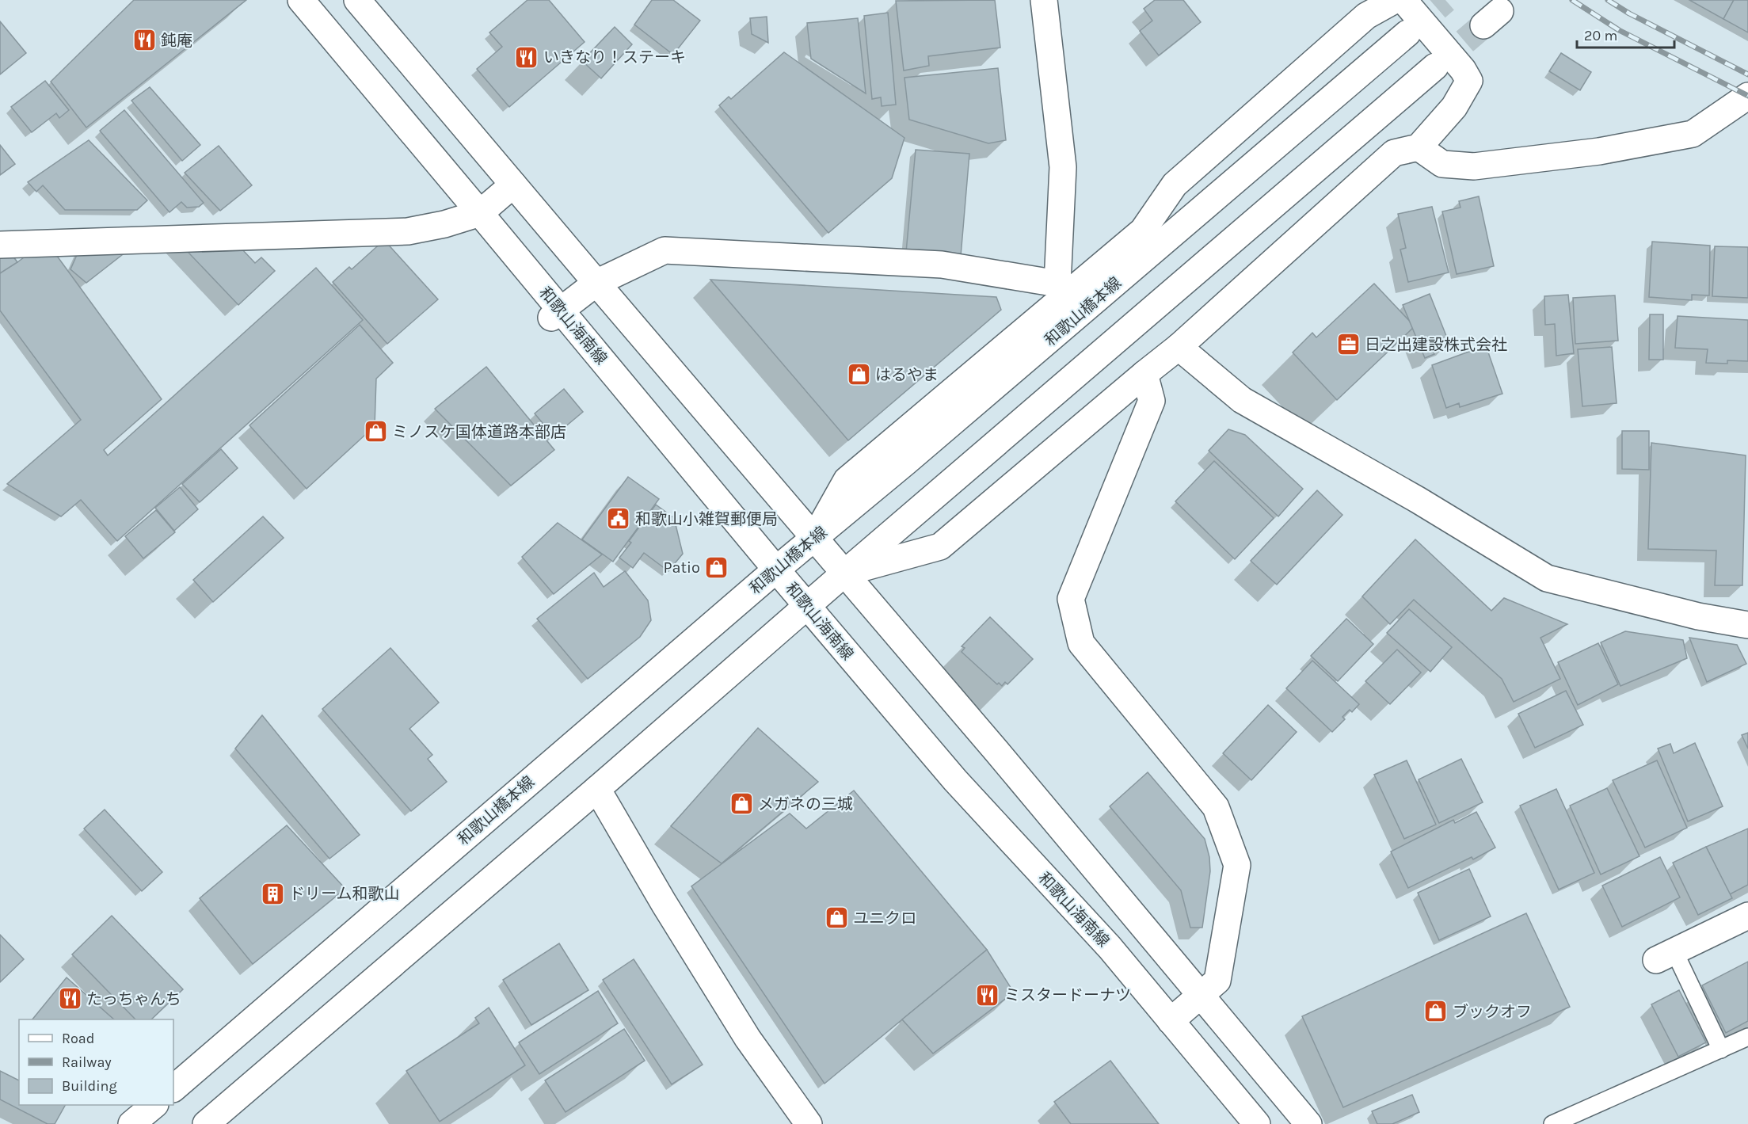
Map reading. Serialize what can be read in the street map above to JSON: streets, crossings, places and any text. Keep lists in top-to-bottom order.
{
  "streets": {
    "main road": ["和歌山橋本線", "和歌山海南線"]
  },
  "crossings": [
    ["和歌山橋本線", "和歌山海南線"]
  ],
  "places": {
    "restaurant": [
      "鈍庵",
      "いきなり！ステーキ",
      "ミスタードーナツ",
      "たっちゃんち"
    ],
    "office": ["日之出建設株式会社"],
    "shop": [
      "はるやま",
      "ミノスケ国体道路本部店",
      "Patio",
      "メガネの三城",
      "ユニクロ",
      "ブックオフ"
    ],
    "public building": ["和歌山小雑賀郵便局"],
    "building": ["ドリーム和歌山"]
  },
  "legend": ["Road", "Railway", "Building"],
  "scale_bar": "20 m"
}
